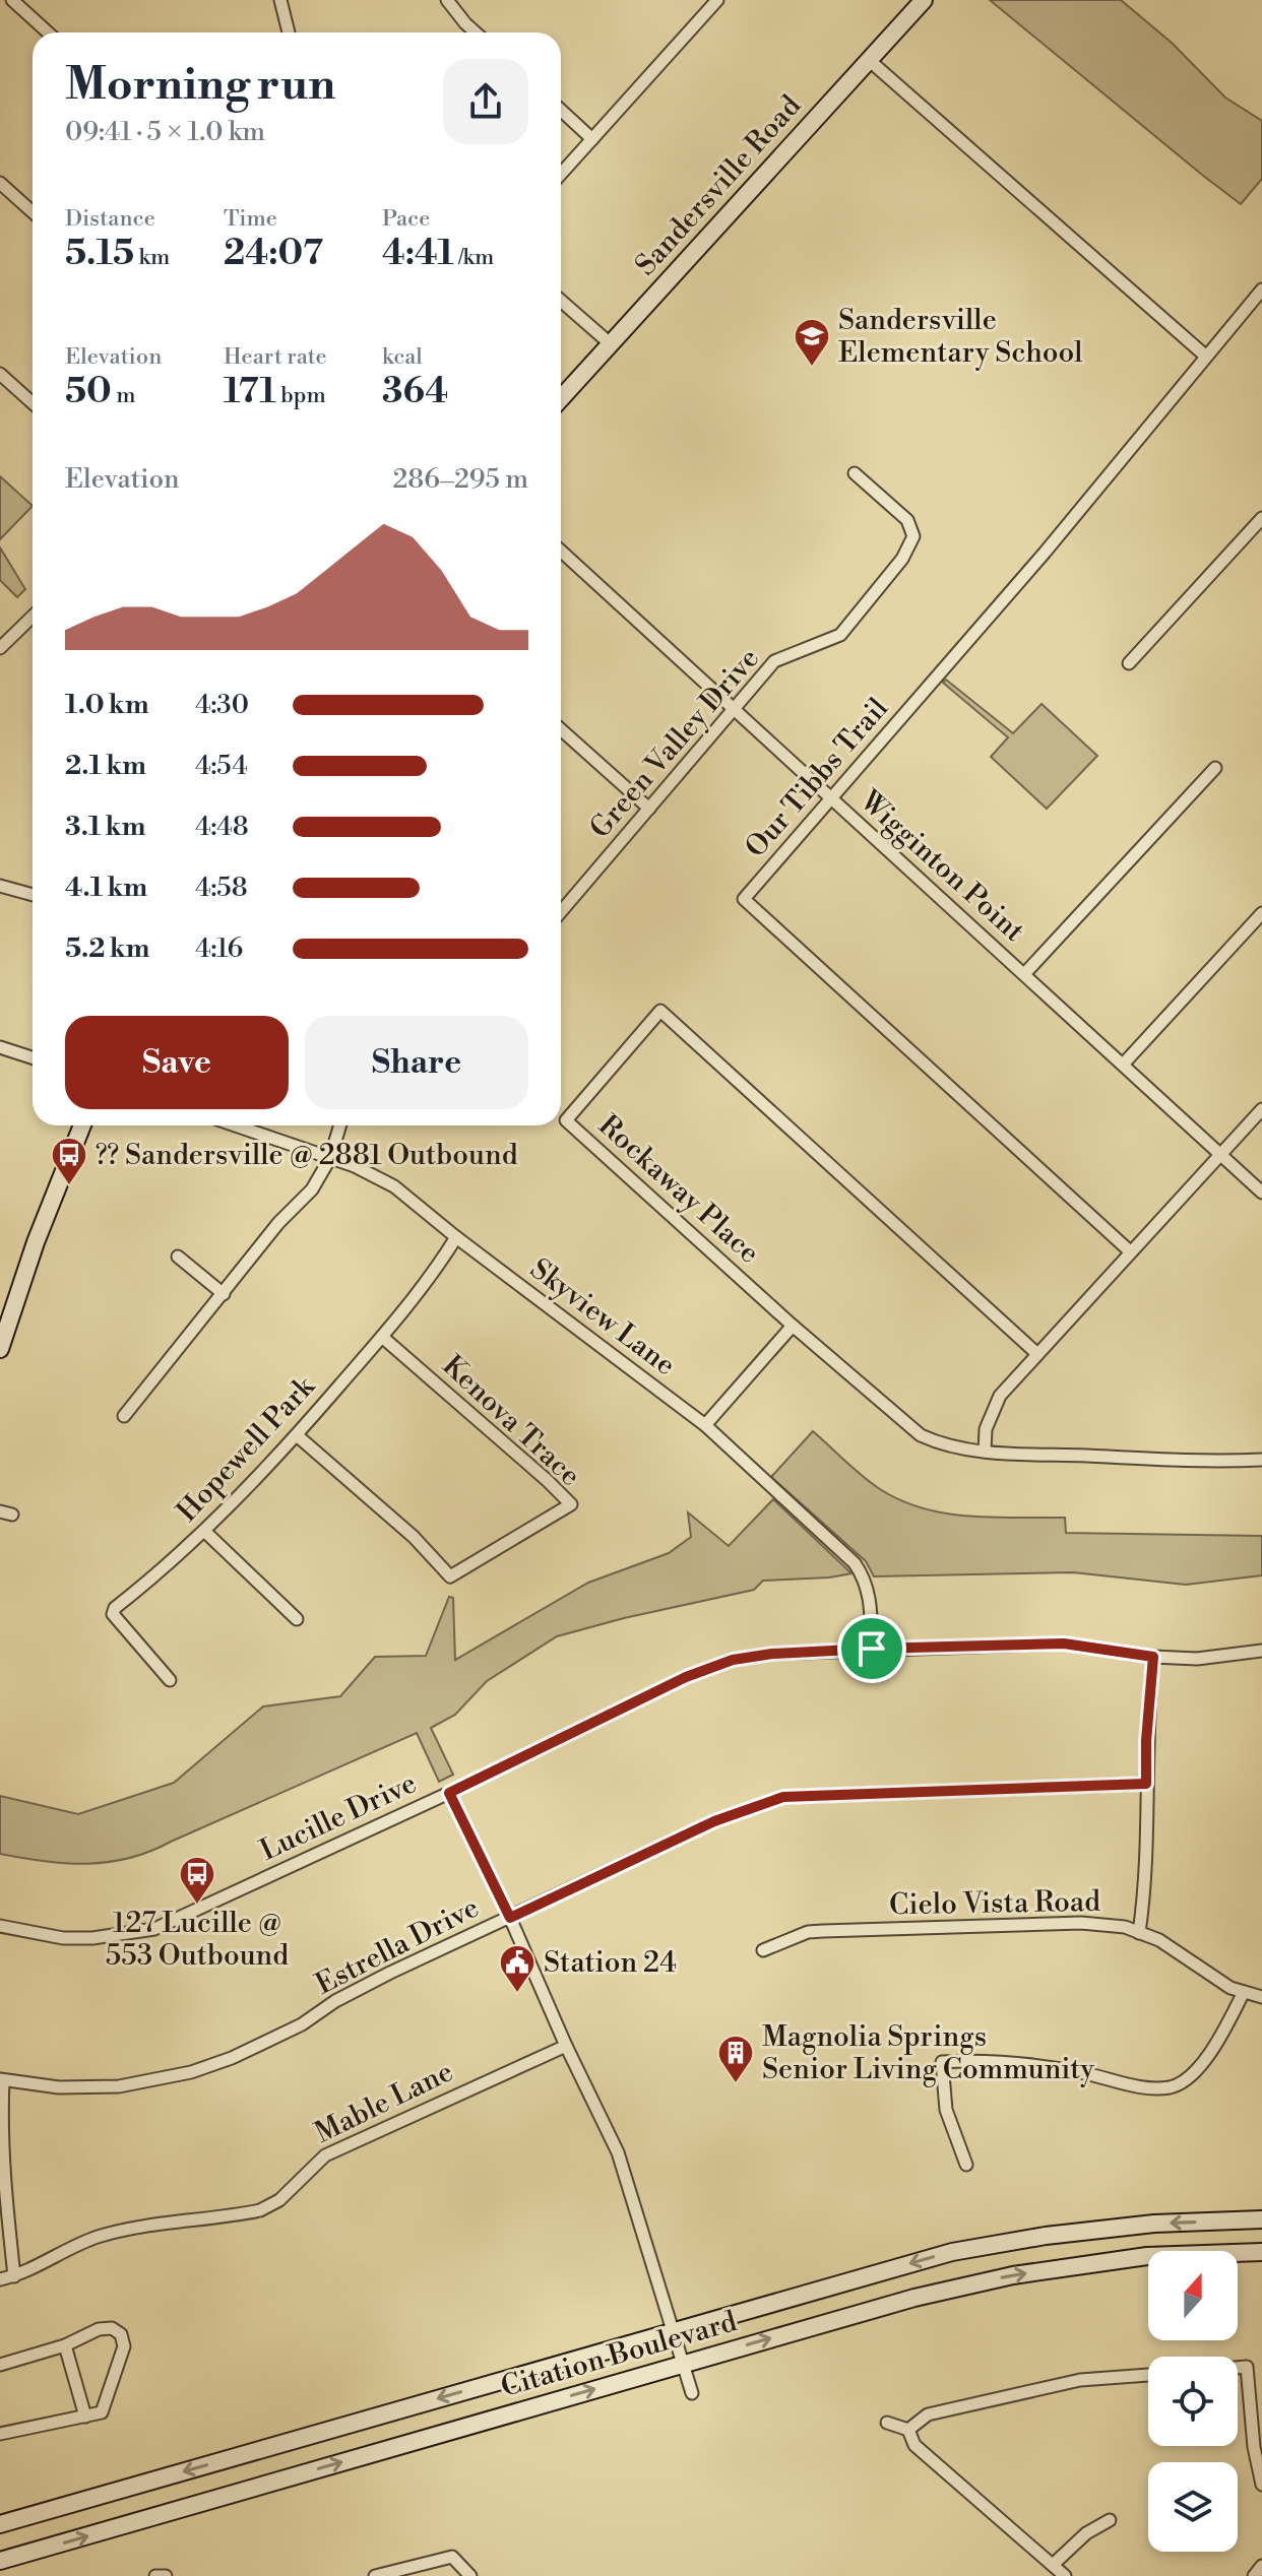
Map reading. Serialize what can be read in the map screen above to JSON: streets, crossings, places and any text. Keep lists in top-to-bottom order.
{
  "streets": {
    "main road": ["Sandersville Road", "Citation Boulevard"],
    "street": [
      "Green Valley Drive",
      "Our Tibbs Trail",
      "Wigginton Point",
      "Rockaway Place",
      "Skyview Lane",
      "Kenova Trace",
      "Hopewell Park",
      "Lucille Drive",
      "Cielo Vista Road",
      "Estrella Drive",
      "Mable Lane"
    ]
  },
  "crossings": [
    ["Green Valley Drive", "Wigginton Point"],
    ["Our Tibbs Trail", "Wigginton Point"],
    ["Skyview Lane", "Hopewell Park"],
    ["Skyview Lane", "Lucille Drive"],
    ["Kenova Trace", "Hopewell Park"]
  ],
  "places": {
    "school or university": ["Sandersville Elementary School"],
    "bus stop": ["?? Sandersville @ 2881 Outbound", "127 Lucille @ 553 Outbound"],
    "public building": ["Station 24"],
    "building": ["Magnolia Springs Senior Living Community"]
  },
  "north": "top",
  "page": {
    "heading": ["Morning run", "09:41 · 5 × 1.0 km"],
    "stats": [
      ["Distance", "5.15 km"],
      ["Time", "24:07"],
      ["Pace", "4:41 /km"],
      ["Elevation", "50 m"],
      ["Heart rate", "171 bpm"],
      ["kcal", "364"]
    ],
    "chart": ["Elevation", "286–295 m"],
    "list": [
      {
        "name": "1.0 km",
        "note": "4:30"
      },
      {
        "name": "2.1 km",
        "note": "4:54"
      },
      {
        "name": "3.1 km",
        "note": "4:48"
      },
      {
        "name": "4.1 km",
        "note": "4:58"
      },
      {
        "name": "5.2 km",
        "note": "4:16"
      }
    ],
    "buttons": ["Save", "Share"]
  }
}
